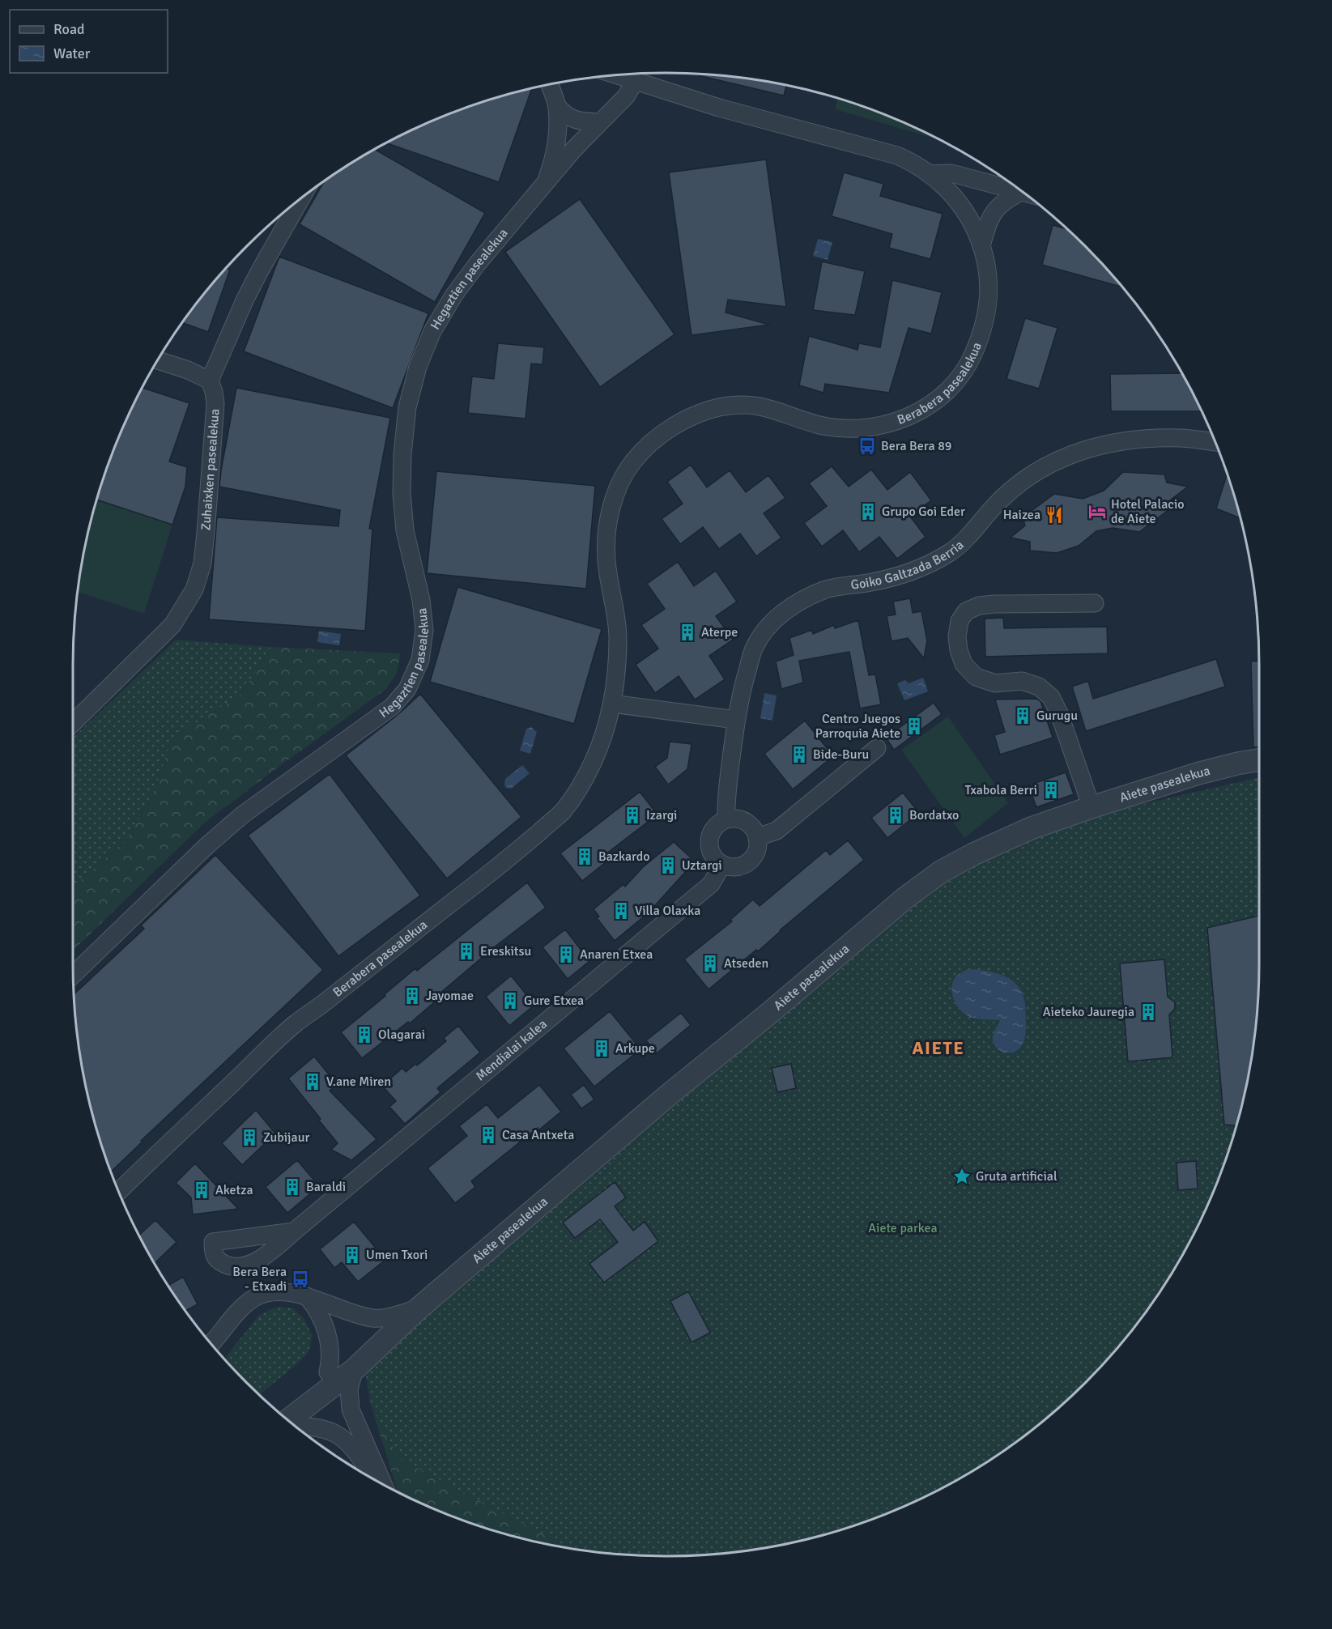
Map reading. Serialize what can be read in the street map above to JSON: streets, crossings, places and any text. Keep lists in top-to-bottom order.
{
  "streets": {
    "street": [
      "Hegaztien pasealekua",
      "Berabera pasealekua",
      "Zuhaixken pasealekua",
      "Goiko Galtzada Berria",
      "Aiete pasealekua",
      "Mendialai kalea"
    ]
  },
  "crossings": [
    ["Hegaztien pasealekua", "Berabera pasealekua"],
    ["Goiko Galtzada Berria", "Mendialai kalea"]
  ],
  "districts": ["AIETE"],
  "parks": ["Aiete parkea"],
  "places": {
    "bus stop": ["Bera Bera 89", "Bera Bera - Etxadi"],
    "building": [
      "Grupo Goi Eder",
      "Aterpe",
      "Gurugu",
      "Centro Juegos Parroquia Aiete",
      "Bide-Buru",
      "Txabola Berri",
      "Izargi",
      "Bordatxo",
      "Bazkardo",
      "Uztargi",
      "Villa Olaxka",
      "Ereskitsu",
      "Anaren Etxea",
      "Atseden",
      "Jayomae",
      "Gure Etxea",
      "Aieteko Jauregia",
      "Olagarai",
      "Arkupe",
      "V.ane Miren",
      "Casa Antxeta",
      "Zubijaur",
      "Baraldi",
      "Aketza",
      "Umen Txori"
    ],
    "hotel": ["Hotel Palacio de Aiete"],
    "restaurant": ["Haizea"],
    "place": ["Gruta artificial"]
  },
  "legend": ["Road", "Water"]
}
